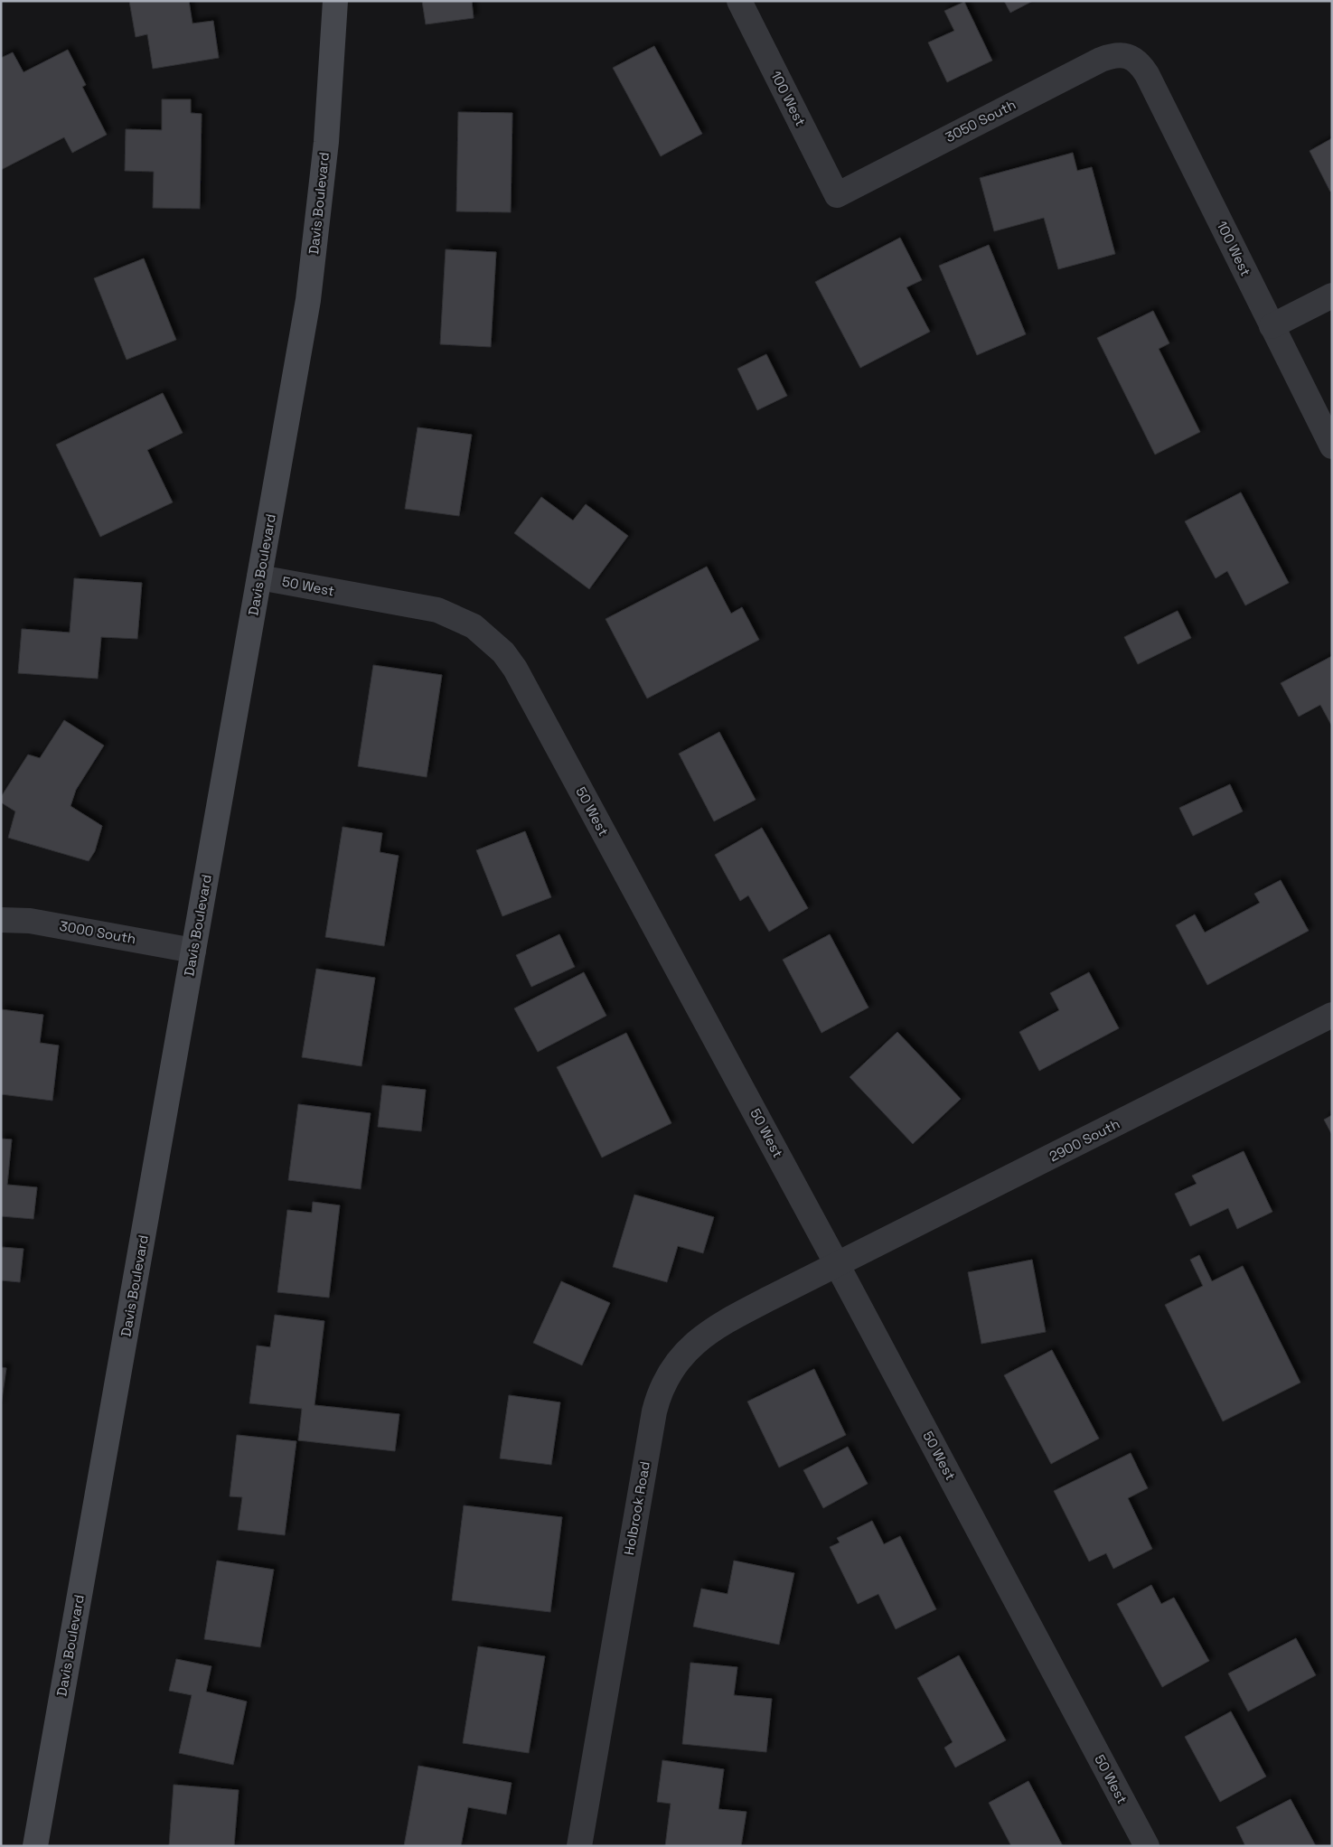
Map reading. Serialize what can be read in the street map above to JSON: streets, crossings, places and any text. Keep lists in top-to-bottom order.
{
  "streets": {
    "street": [
      "100 West",
      "3050 South",
      "Davis Boulevard",
      "50 West",
      "3000 South",
      "2900 South",
      "Holbrook Road"
    ]
  },
  "crossings": [
    ["100 West", "3050 South"],
    ["Davis Boulevard", "50 West"],
    ["Davis Boulevard", "3000 South"],
    ["50 West", "2900 South"],
    ["50 West", "Holbrook Road"],
    ["2900 South", "Holbrook Road"]
  ]
}
